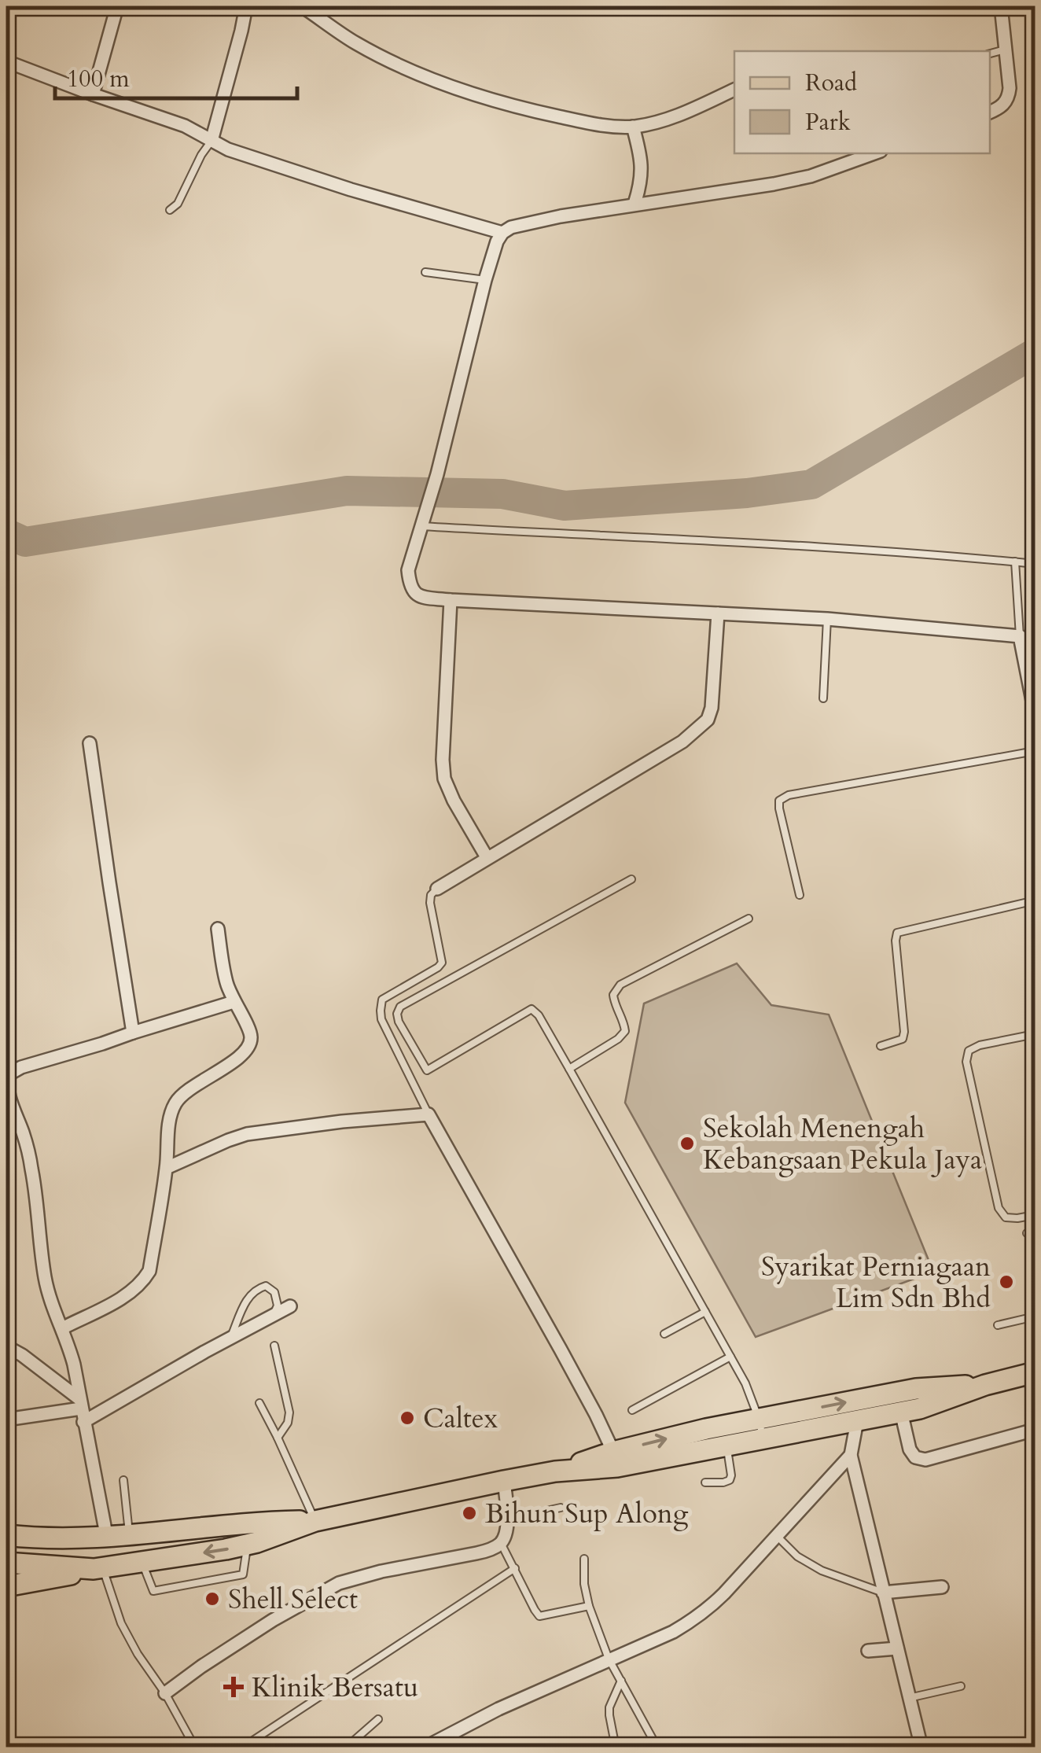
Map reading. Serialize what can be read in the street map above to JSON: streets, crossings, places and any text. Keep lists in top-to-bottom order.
{
  "places": {
    "other": [
      "Sekolah Menengah Kebangsaan Pekula Jaya",
      "Syarikat Perniagaan Lim Sdn Bhd",
      "Caltex",
      "Bihun Sup Along",
      "Shell Select"
    ],
    "health": ["Klinik Bersatu"]
  },
  "legend": ["Road", "Park"],
  "scale_bar": "100 m"
}
